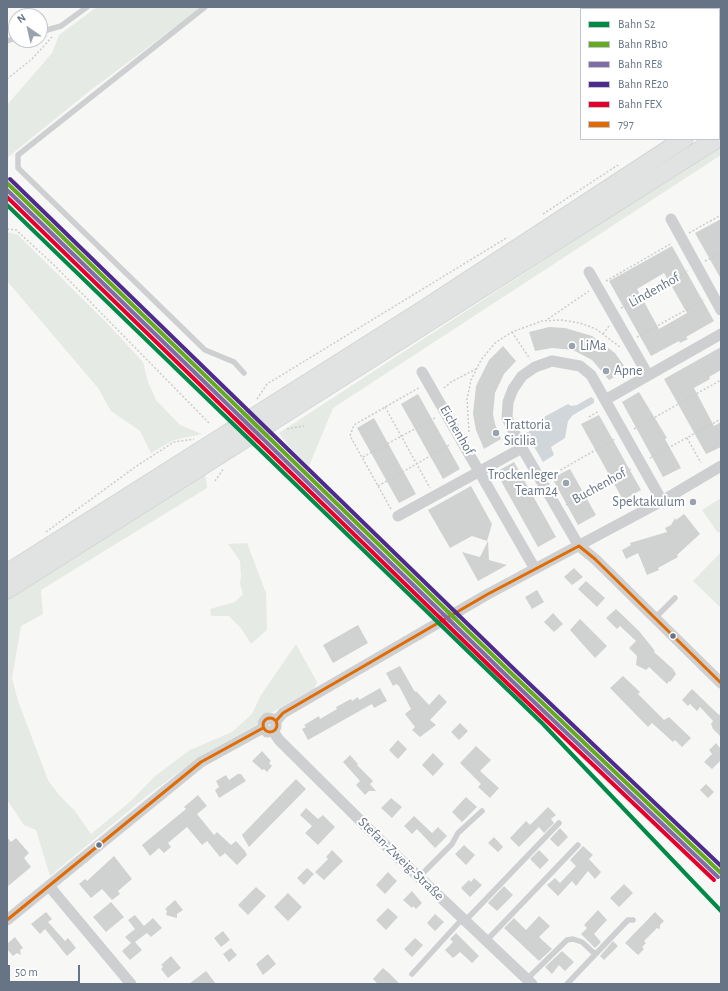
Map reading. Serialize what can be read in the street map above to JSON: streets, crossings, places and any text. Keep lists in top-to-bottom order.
{
  "streets": {
    "street": [
      "Lindenhof",
      "Eichenhof",
      "Buchenhof",
      "Stefan-Zweig-Straße"
    ]
  },
  "places": [
    "LiMa",
    "Apne",
    "Trattoria Sicilia",
    "Trockenleger Team24",
    "Spektakulum"
  ],
  "lines": [
    "rail line RE20",
    "rail line RB10",
    "rail line RE8",
    "rail line FEX",
    "rail line S2",
    "transit line 797"
  ],
  "legend": [
    "Bahn S2",
    "Bahn RB10",
    "Bahn RE8",
    "Bahn RE20",
    "Bahn FEX",
    "797"
  ],
  "scale_bar": "50 m",
  "north": "top left"
}
